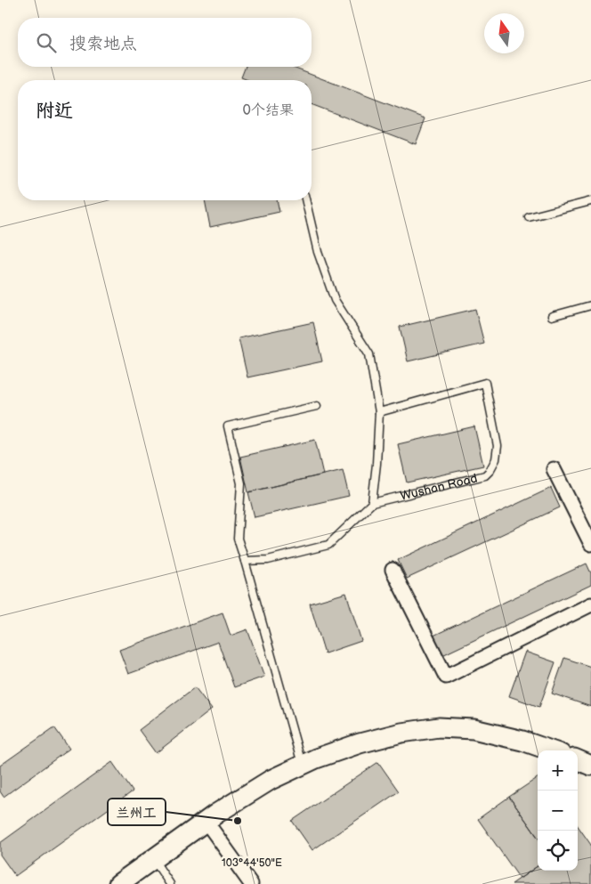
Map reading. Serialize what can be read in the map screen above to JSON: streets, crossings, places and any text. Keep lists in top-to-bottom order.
{
  "streets": {
    "lane": ["Wushan Road"]
  },
  "places": ["兰州工"],
  "north": "top",
  "page": {
    "search": "搜索地点",
    "heading": ["附近", "0个结果"],
    "map_buttons": ["+", "−"]
  },
  "coordinates": ["103°44'50\"E"]
}
